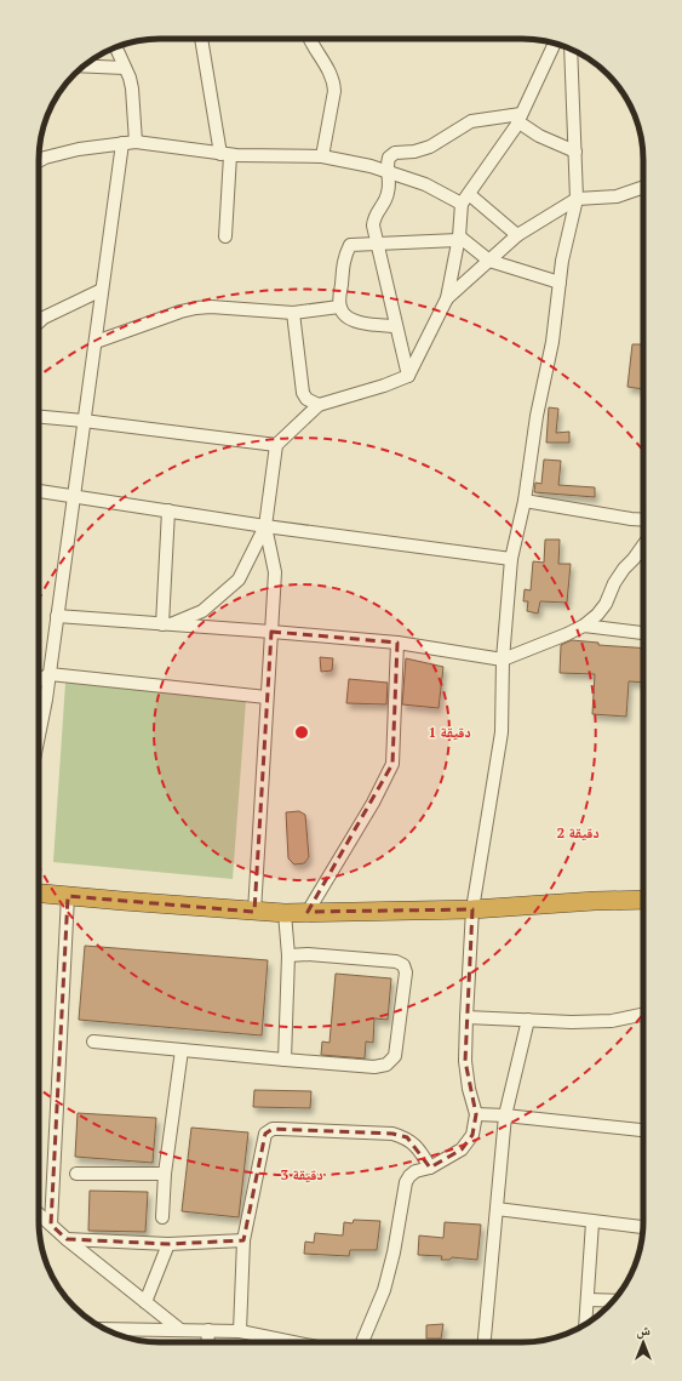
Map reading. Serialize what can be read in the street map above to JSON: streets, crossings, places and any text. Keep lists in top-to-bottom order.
{
  "north": "top",
  "rings": ["1 دقيقة", "2 دقيقة", "3 دقيقة"]
}
